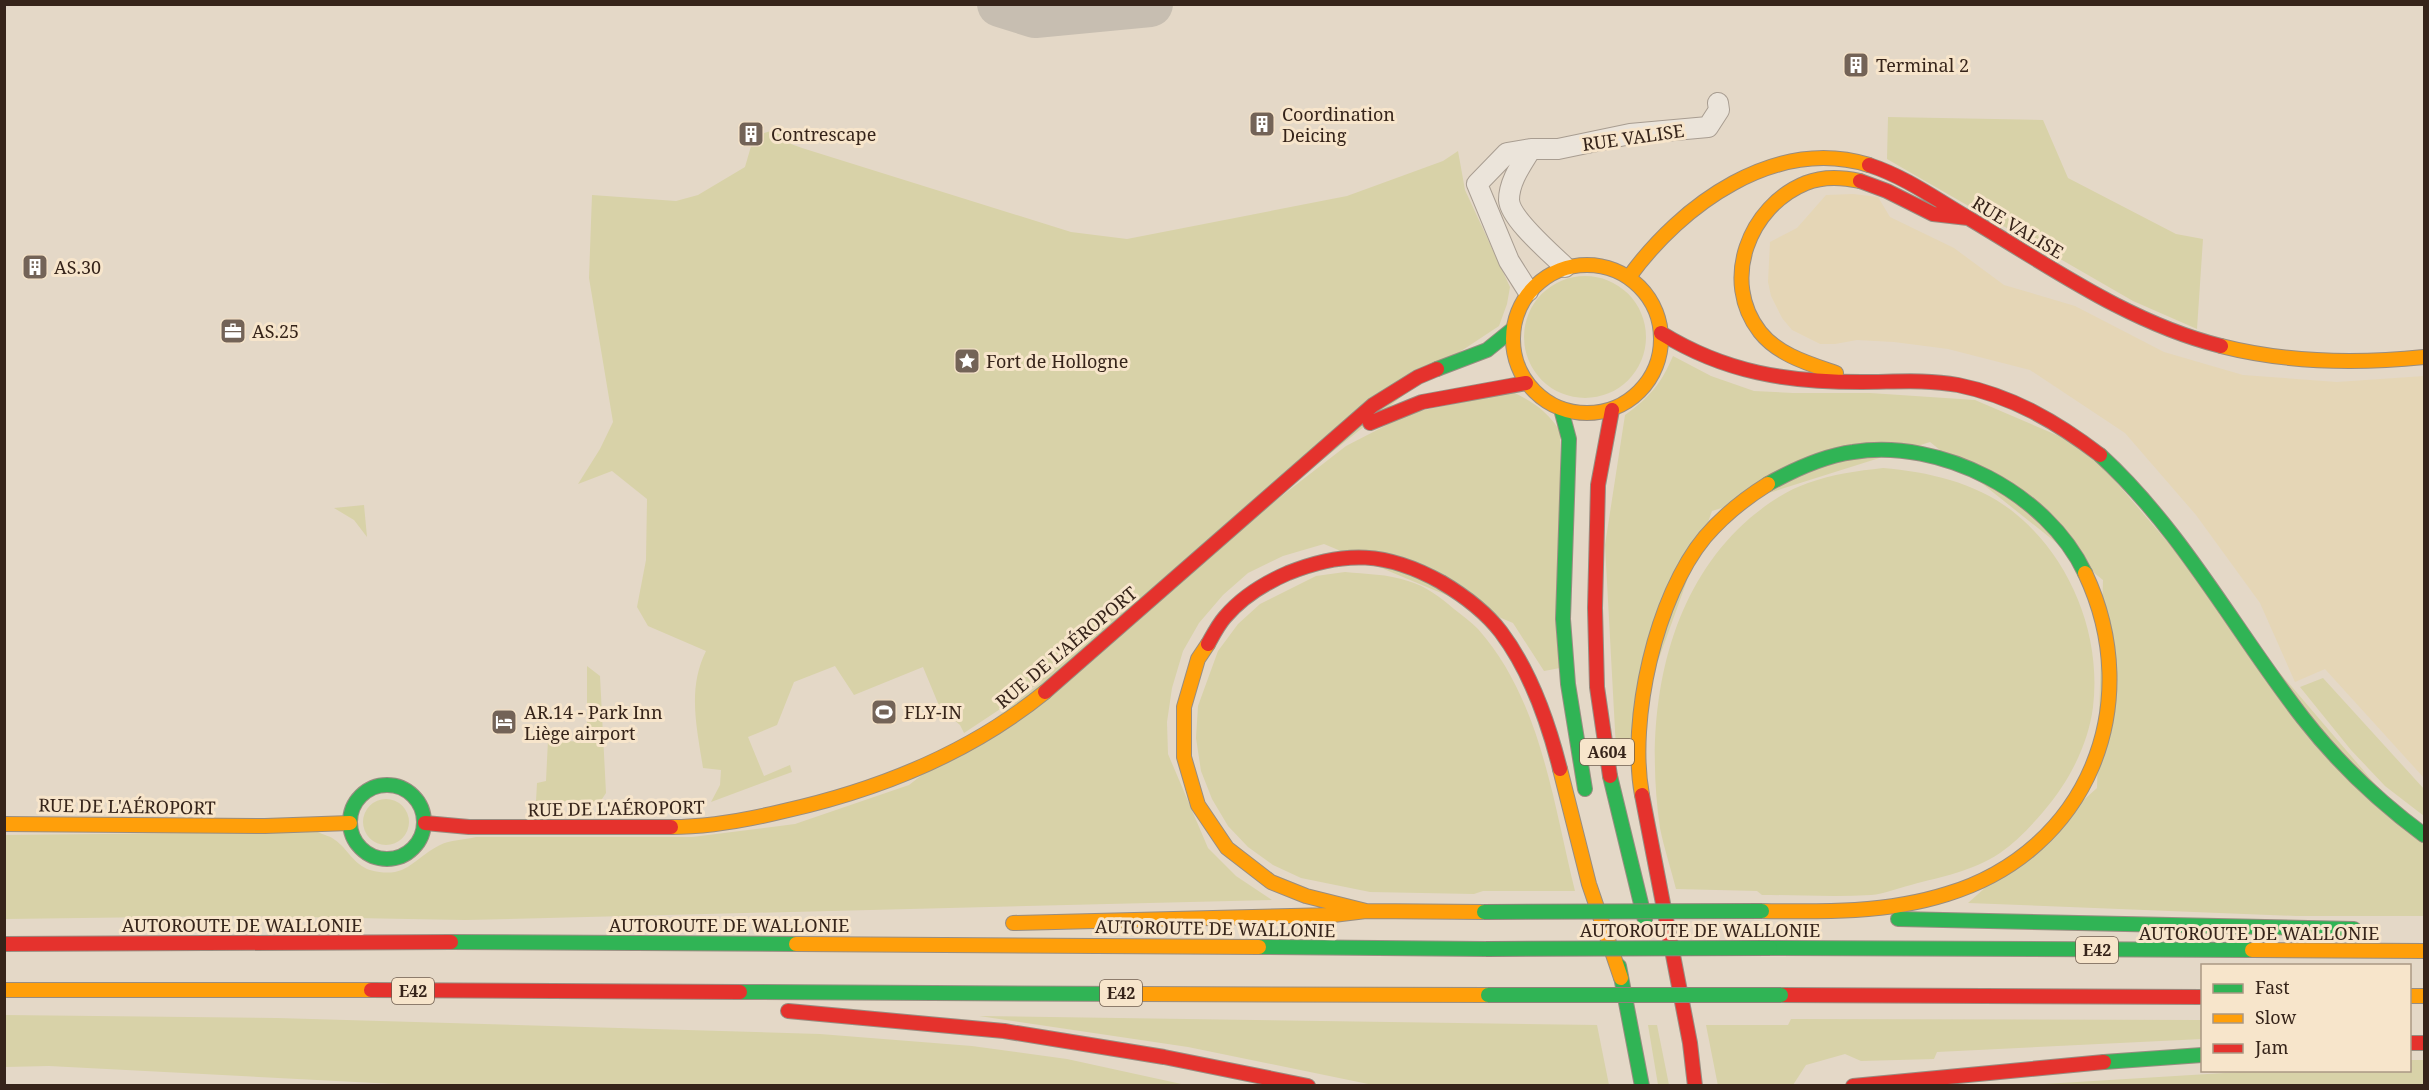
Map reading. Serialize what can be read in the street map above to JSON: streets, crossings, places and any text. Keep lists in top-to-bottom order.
{
  "streets": {
    "main road": [
      "RUE VALISE",
      "RUE DE L'AÉROPORT",
      "A604",
      "AUTOROUTE DE WALLONIE",
      "E42"
    ]
  },
  "crossings": [
    ["RUE VALISE", "RUE DE L'AÉROPORT"],
    ["RUE VALISE", "A604"],
    ["RUE DE L'AÉROPORT", "A604"]
  ],
  "places": {
    "building": [
      "Terminal 2",
      "Coordination Deicing",
      "Contrescape",
      "AS.30"
    ],
    "office": ["AS.25"],
    "place": ["Fort de Hollogne"],
    "sports": ["FLY-IN"],
    "hotel": ["AR.14 - Park Inn Liège airport"]
  },
  "legend": ["Fast", "Slow", "Jam"]
}
